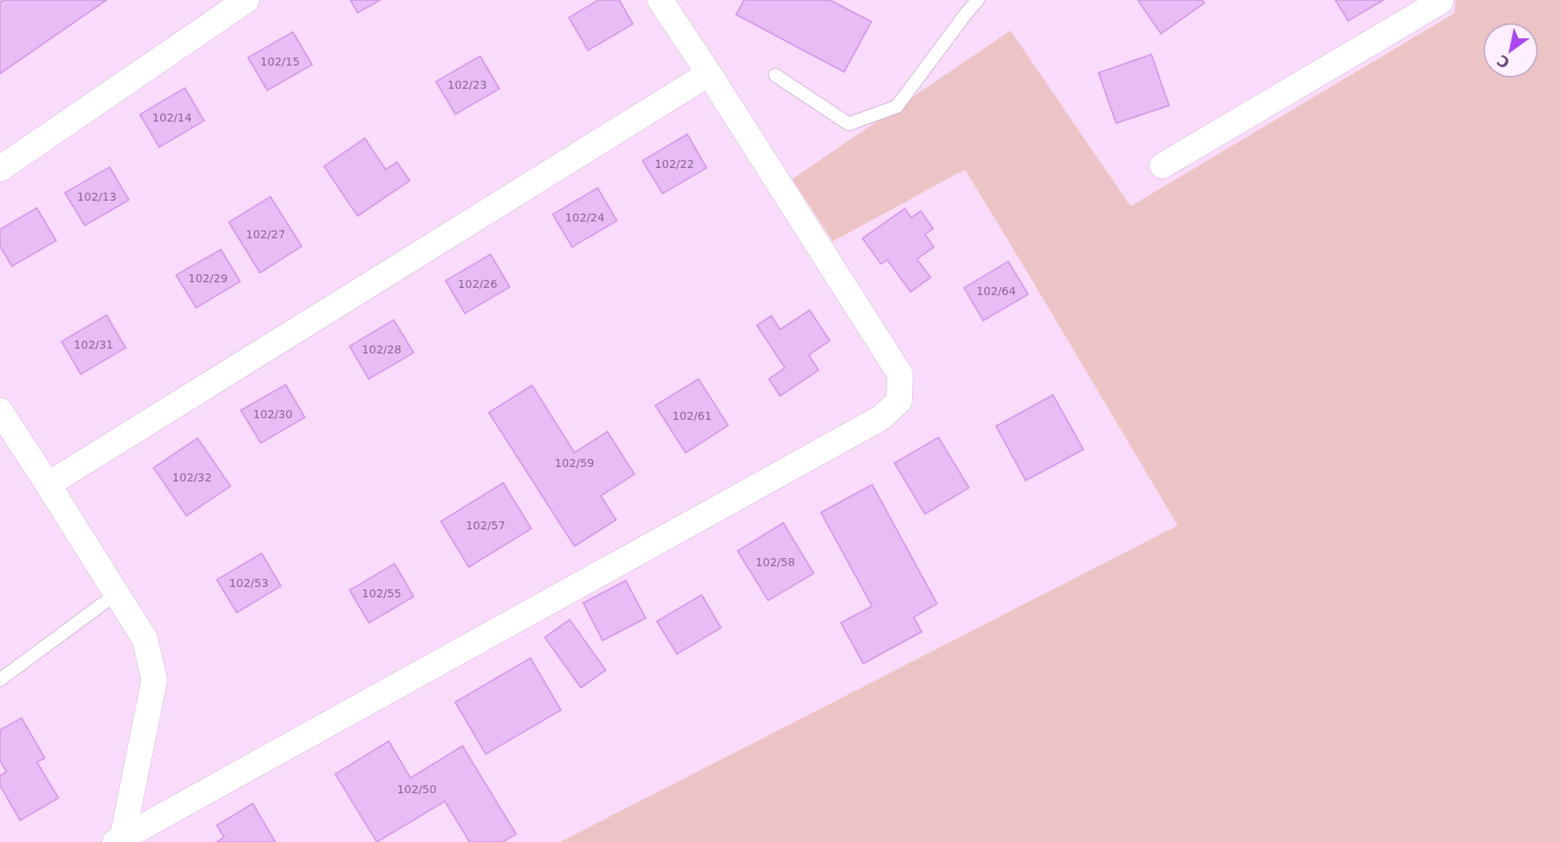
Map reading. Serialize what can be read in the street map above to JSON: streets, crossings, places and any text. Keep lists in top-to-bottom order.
{
  "house_numbers": [
    "102/15",
    "102/23",
    "102/14",
    "102/22",
    "102/13",
    "102/24",
    "102/27",
    "102/29",
    "102/26",
    "102/64",
    "102/31",
    "102/28",
    "102/30",
    "102/61",
    "102/59",
    "102/32",
    "102/57",
    "102/58",
    "102/53",
    "102/55",
    "102/50"
  ],
  "north": "bottom left"
}
